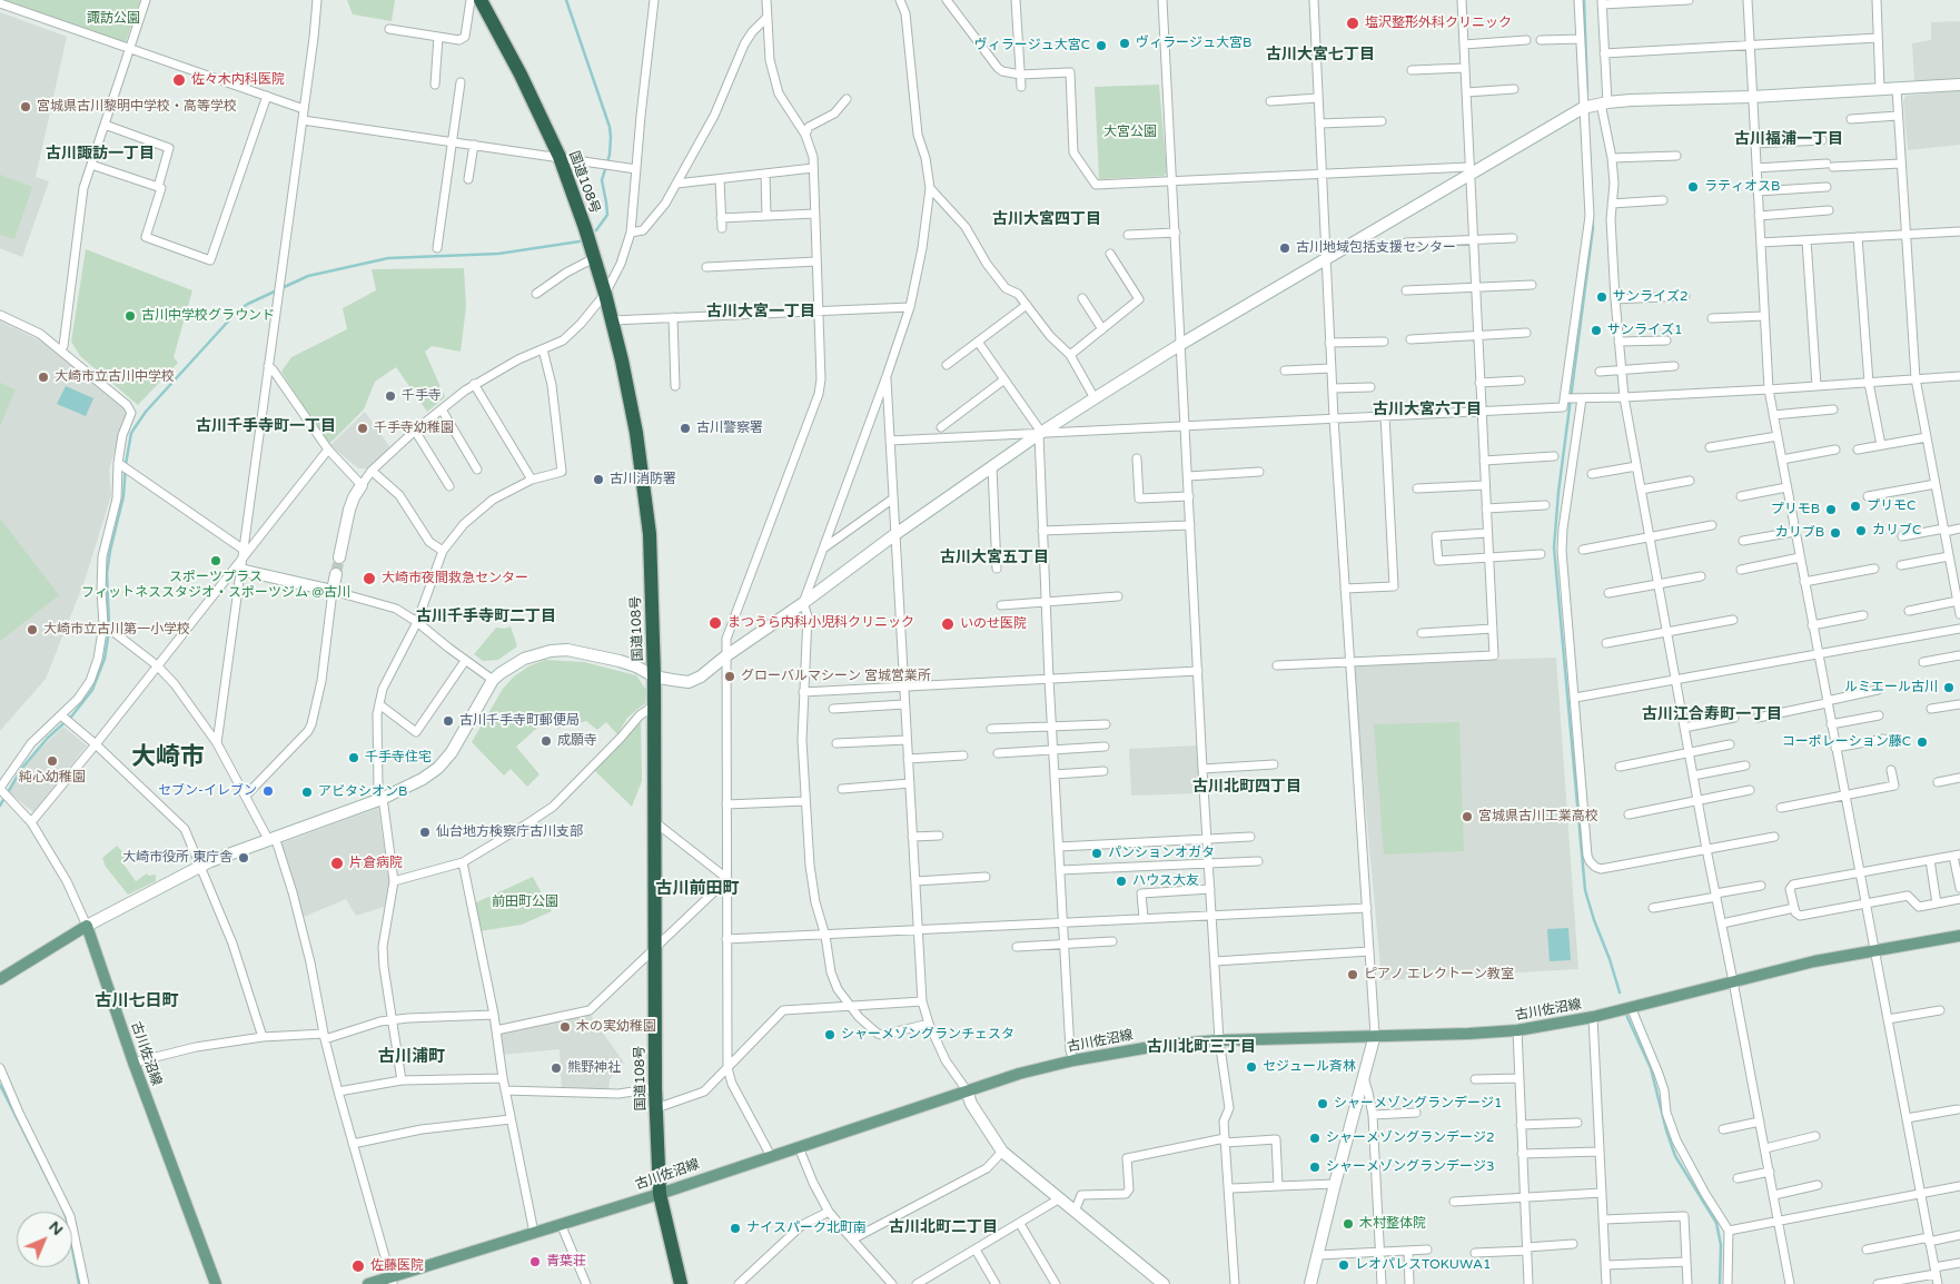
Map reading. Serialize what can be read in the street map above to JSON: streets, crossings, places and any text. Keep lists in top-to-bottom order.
{
  "streets": {
    "highway": ["国道108号"],
    "main road": ["古川佐沼線"]
  },
  "crossings": [
    ["国道108号", "古川佐沼線"]
  ],
  "districts": [
    "古川大宮七丁目",
    "古川福浦一丁目",
    "古川諏訪一丁目",
    "古川大宮四丁目",
    "古川大宮一丁目",
    "古川大宮六丁目",
    "古川千手寺町一丁目",
    "古川大宮五丁目",
    "古川千手寺町二丁目",
    "古川江合寿町一丁目",
    "大崎市",
    "古川北町四丁目",
    "古川前田町",
    "古川七日町",
    "古川北町三丁目",
    "古川浦町",
    "古川北町二丁目"
  ],
  "parks": ["諏訪公園", "大宮公園", "前田町公園"],
  "places": [
    "塩沢整形外科クリニック",
    "ヴィラージュ大宮B",
    "ヴィラージュ大宮C",
    "佐々木内科医院",
    "宮城県古川黎明中学校・高等学校",
    "ラティオスB",
    "古川地域包括支援センター",
    "サンライズ2",
    "古川中学校グラウンド",
    "サンライズ1",
    "大崎市立古川中学校",
    "千手寺",
    "千手寺幼稚園",
    "古川警察署",
    "古川消防署",
    "プリモC",
    "プリモB",
    "カリブC",
    "カリブB",
    "スポーツプラス フィットネススタジオ・スポーツジム @古川",
    "大崎市夜間救急センター",
    "まつうら内科小児科クリニック",
    "いのせ医院",
    "大崎市立古川第一小学校",
    "グローバルマシーン 宮城営業所",
    "ルミエール古川",
    "古川千手寺町郵便局",
    "成願寺",
    "コーポレーション藤C",
    "千手寺住宅",
    "純心幼稚園",
    "セブン-イレブン",
    "アビタシオンB",
    "宮城県古川工業高校",
    "仙台地方検察庁古川支部",
    "パンションオガタ",
    "大崎市役所 東庁舎",
    "片倉病院",
    "ハウス大友",
    "ピアノ エレクトーン教室",
    "木の実幼稚園",
    "シャーメゾングランチェスタ",
    "セジュール斉林",
    "熊野神社",
    "シャーメゾングランデージ1",
    "シャーメゾングランデージ2",
    "シャーメゾングランデージ3",
    "木村整体院",
    "ナイスパーク北町南",
    "青葉荘",
    "レオパレスTOKUWA1",
    "佐藤医院"
  ],
  "north": "top right"
}
